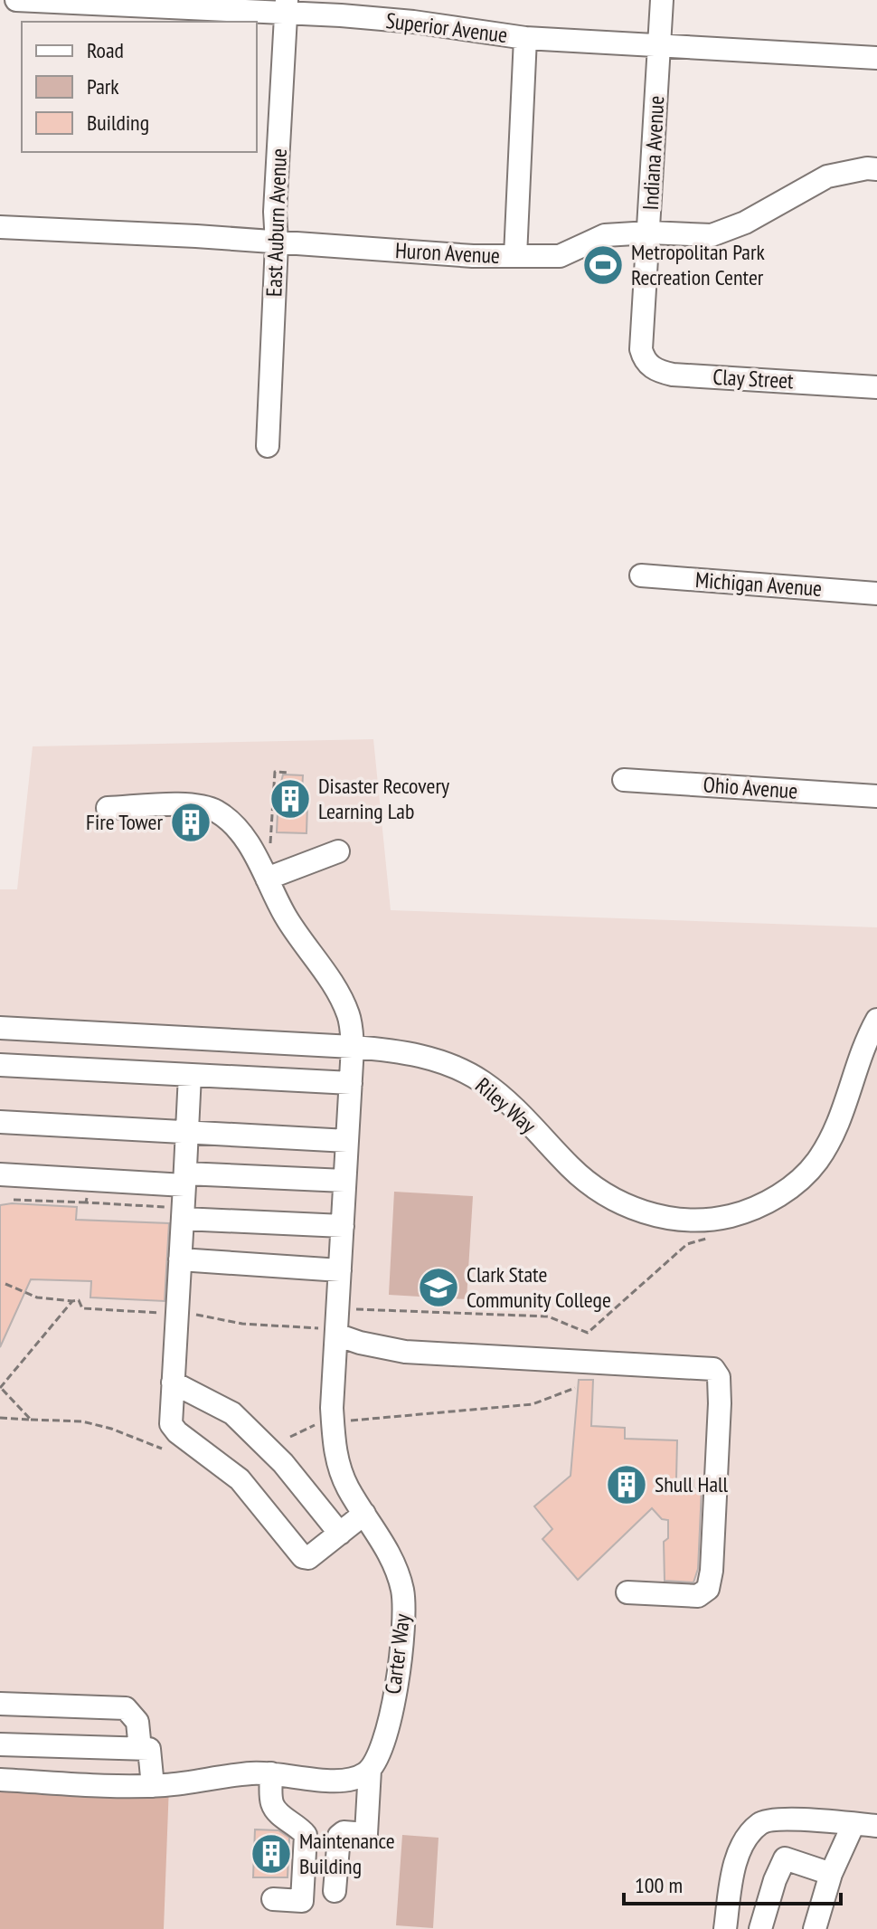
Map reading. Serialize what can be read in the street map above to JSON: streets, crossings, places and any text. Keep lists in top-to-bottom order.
{
  "streets": {
    "street": [
      "Superior Avenue",
      "Indiana Avenue",
      "East Auburn Avenue",
      "Huron Avenue",
      "Clay Street",
      "Michigan Avenue",
      "Ohio Avenue",
      "Riley Way",
      "Carter Way"
    ]
  },
  "crossings": [
    ["Superior Avenue", "Indiana Avenue"],
    ["Superior Avenue", "East Auburn Avenue"],
    ["Indiana Avenue", "Huron Avenue"],
    ["Indiana Avenue", "Clay Street"],
    ["East Auburn Avenue", "Huron Avenue"],
    ["Riley Way", "Carter Way"]
  ],
  "places": {
    "sports": ["Metropolitan Park Recreation Center"],
    "building": [
      "Disaster Recovery Learning Lab",
      "Fire Tower",
      "Shull Hall",
      "Maintenance Building"
    ],
    "school or university": ["Clark State Community College"]
  },
  "legend": ["Road", "Park", "Building"],
  "scale_bar": "100 m"
}
